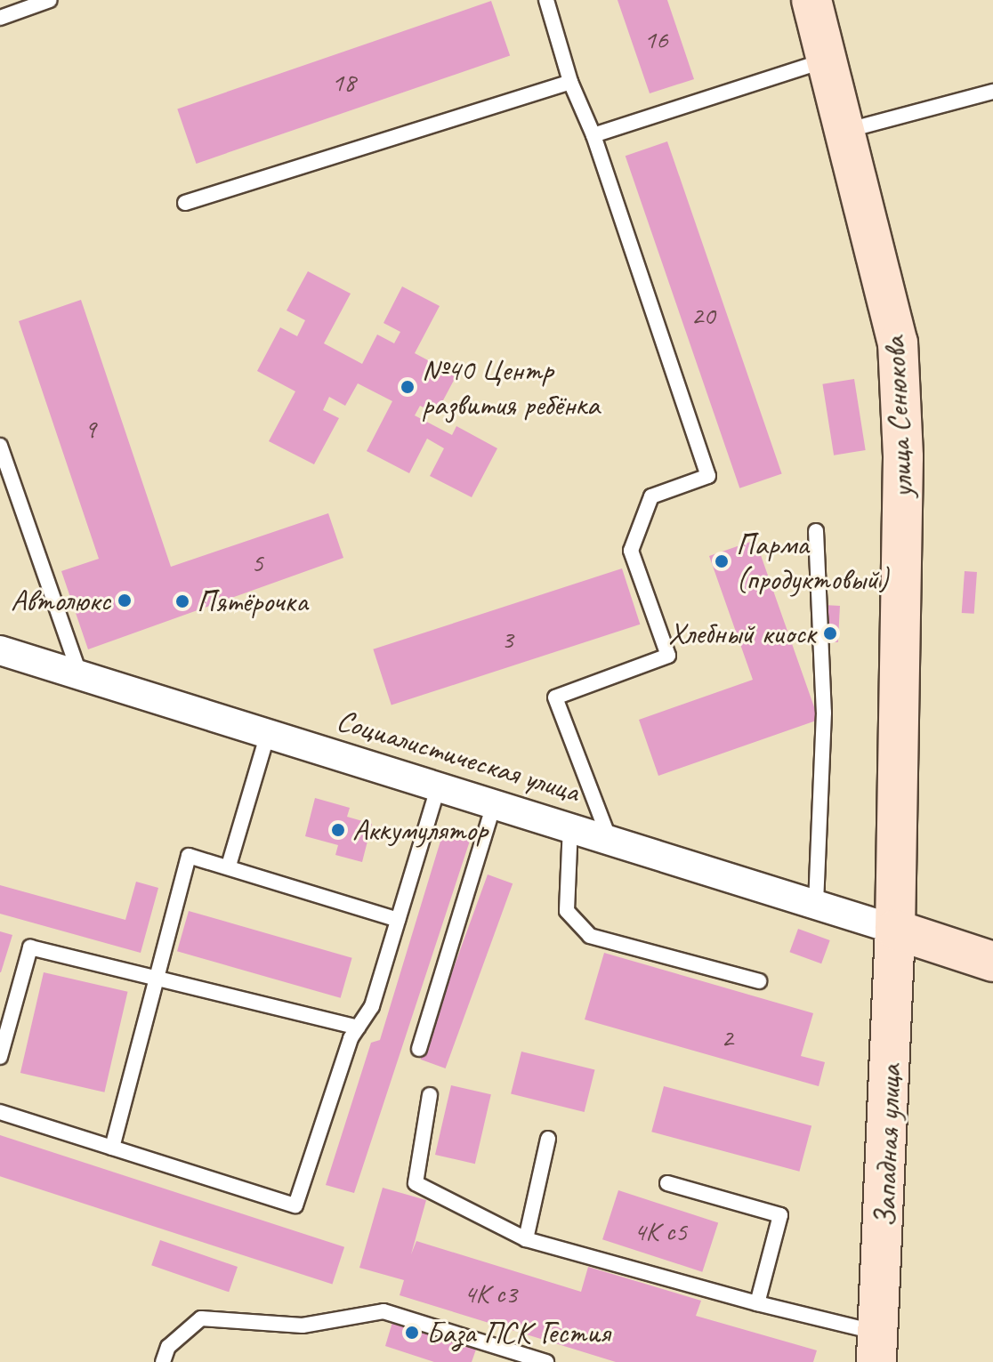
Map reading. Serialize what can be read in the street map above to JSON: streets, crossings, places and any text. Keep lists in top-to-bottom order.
{
  "streets": {
    "main road": ["улица Сенюкова", "Западная улица"],
    "street": ["Социалистическая улица"]
  },
  "crossings": [
    ["улица Сенюкова", "Социалистическая улица"],
    ["улица Сенюкова", "Западная улица"],
    ["Социалистическая улица", "Западная улица"]
  ],
  "places": [
    "№40 Центр развития ребёнка",
    "Парма (продуктовый)",
    "Автолюкс",
    "Пятёрочка",
    "Хлебный киоск",
    "Аккумулятор",
    "База ПСК Гестия"
  ],
  "house_numbers": [
    "16",
    "18",
    "20",
    "9",
    "5",
    "3",
    "2",
    "4К с5",
    "4К с3"
  ]
}
